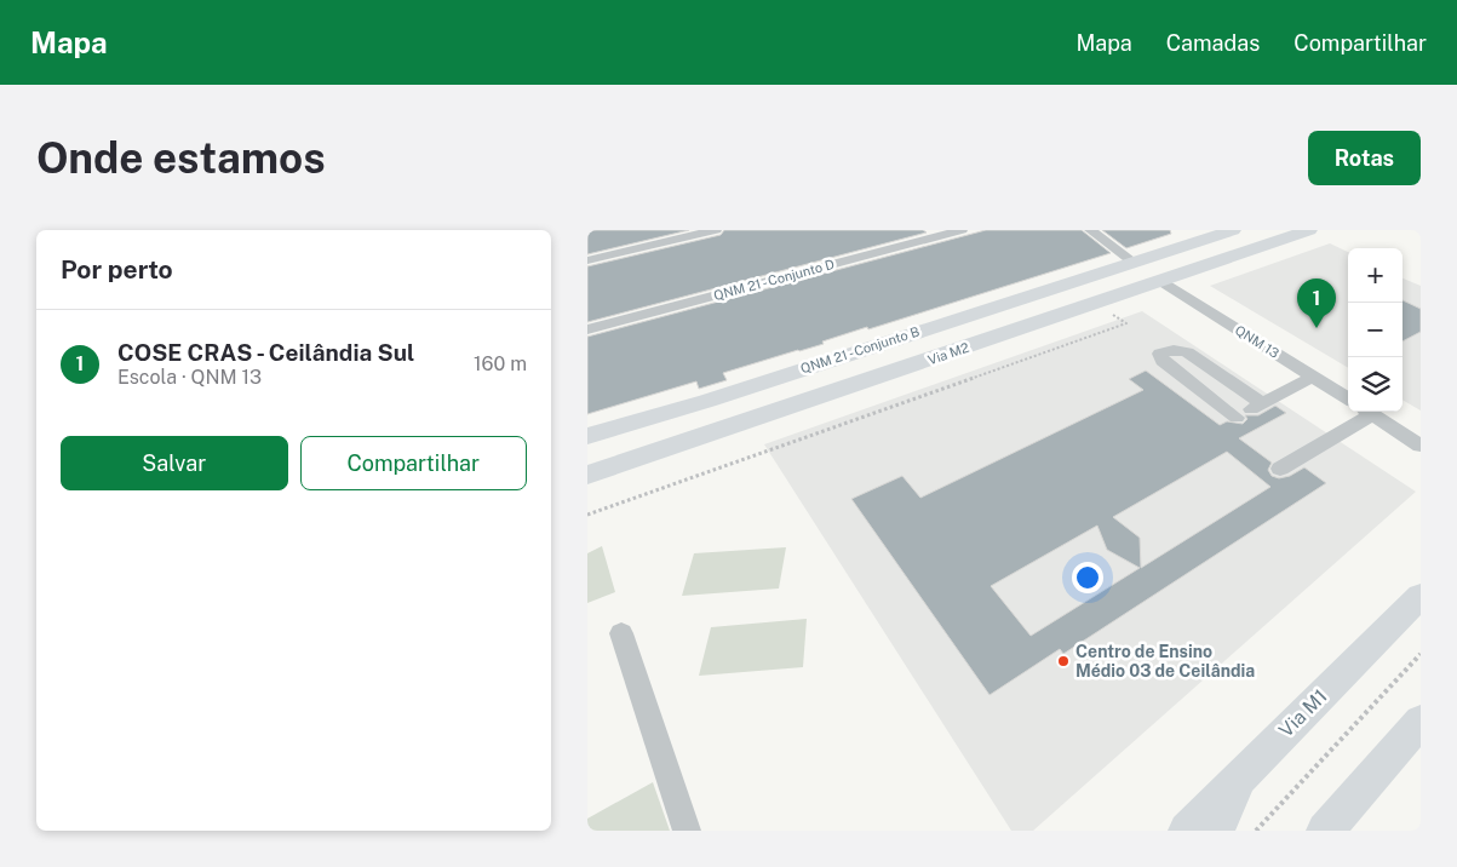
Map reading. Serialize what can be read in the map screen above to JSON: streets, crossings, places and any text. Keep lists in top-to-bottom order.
{
  "streets": {
    "main road": ["QNM 21 - Conjunto B", "Via M2", "Via M1"],
    "street": ["QNM 21 - Conjunto D", "QNM 13"]
  },
  "crossings": [
    ["QNM 13", "Via M2"]
  ],
  "places": ["Centro de Ensino Médio 03 de Ceilândia"],
  "page": {
    "header": "Mapa",
    "nav": ["Mapa", "Camadas", "Compartilhar"],
    "buttons": [
      "Rotas",
      ["Salvar", "Compartilhar"]
    ],
    "title": "Onde estamos",
    "heading": "Por perto",
    "map_buttons": ["+", "−"],
    "pins": "1",
    "list": [
      {
        "mark": "1",
        "name": "COSE CRAS - Ceilândia Sul",
        "note": "Escola · QNM 13",
        "value": "160 m"
      }
    ]
  }
}
